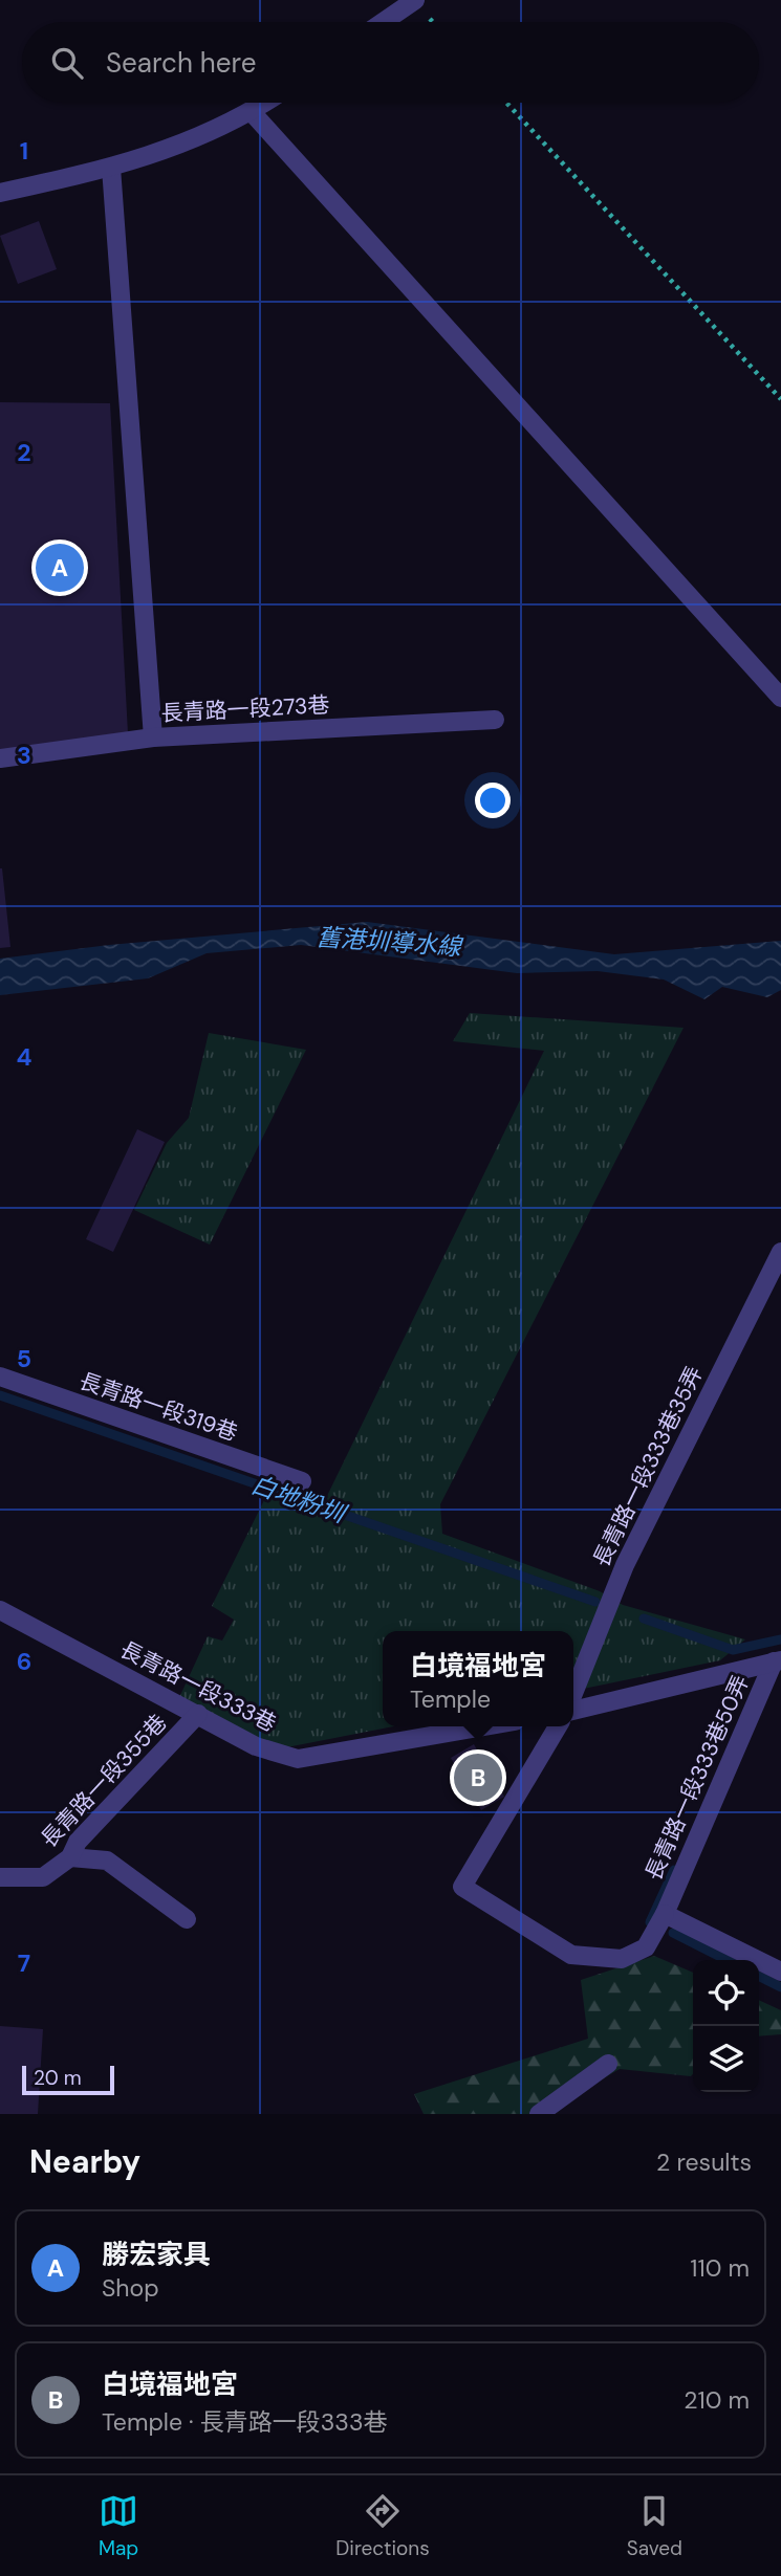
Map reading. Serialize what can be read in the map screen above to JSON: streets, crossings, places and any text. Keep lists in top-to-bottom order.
{
  "streets": {
    "street": [
      "長青路一段273巷",
      "長青路一段319巷",
      "長青路一段333巷35弄",
      "長青路一段333巷",
      "長青路一段333巷50弄",
      "長青路一段355巷"
    ]
  },
  "crossings": [
    ["長青路一段333巷", "長青路一段355巷"]
  ],
  "water": ["舊港圳導水線", "白地粉圳"],
  "scale_bar": "20 m",
  "page": {
    "search": "Search here",
    "pins": ["A", "B"],
    "popup": ["白境福地宮", "Temple"],
    "scale": "20 m",
    "heading": ["Nearby", "2 results"],
    "list": [
      {
        "mark": "A",
        "name": "勝宏家具",
        "note": "Shop",
        "value": "110 m"
      },
      {
        "mark": "B",
        "name": "白境福地宮",
        "note": "Temple · 長青路一段333巷",
        "value": "210 m"
      }
    ],
    "nav": ["Map", "Directions", "Saved"]
  },
  "grid": {
    "rows": [
      "1",
      "2",
      "3",
      "4",
      "5",
      "6",
      "7"
    ]
  }
}
